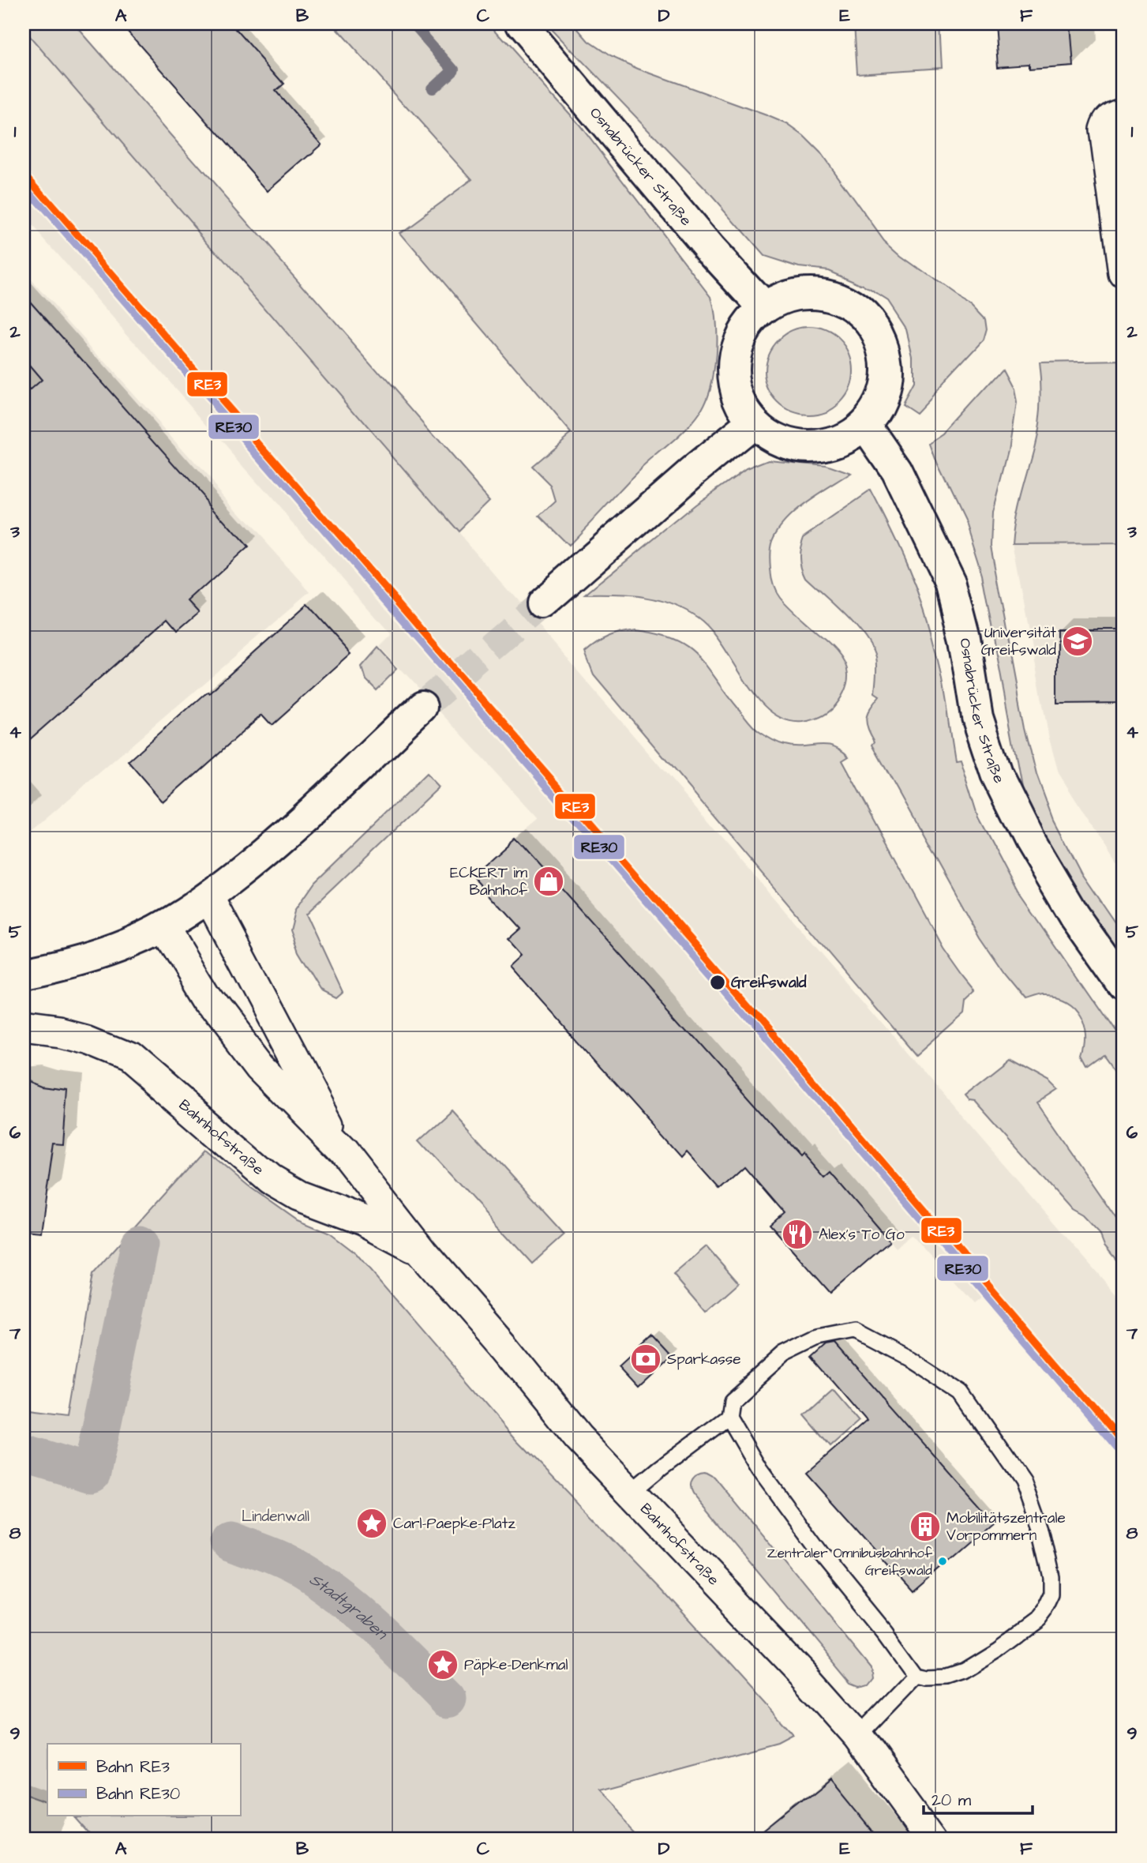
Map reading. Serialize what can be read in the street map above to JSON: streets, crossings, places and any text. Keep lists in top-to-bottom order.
{
  "streets": {
    "main road": ["Osnabrücker Straße"],
    "street": ["Bahnhofstraße"]
  },
  "water": ["Stadtgraben"],
  "parks": ["Lindenwall"],
  "places": {
    "school or university": ["Universität Greifswald"],
    "shop": ["ECKERT im Bahnhof"],
    "other": ["Greifswald", "Zentraler Omnibusbahnhof Greifswald"],
    "restaurant": ["Alex's To Go"],
    "bank": ["Sparkasse"],
    "place": ["Carl-Paepke-Platz", "Päpke-Denkmal"],
    "building": ["Mobilitätszentrale Vorpommern"]
  },
  "lines": ["rail line RE3", "rail line RE30"],
  "legend": ["Bahn RE3", "Bahn RE30"],
  "scale_bar": "20 m",
  "grid": {
    "columns": [
      "A",
      "B",
      "C",
      "D",
      "E",
      "F"
    ],
    "rows": [
      "1",
      "2",
      "3",
      "4",
      "5",
      "6",
      "7",
      "8",
      "9"
    ]
  }
}
